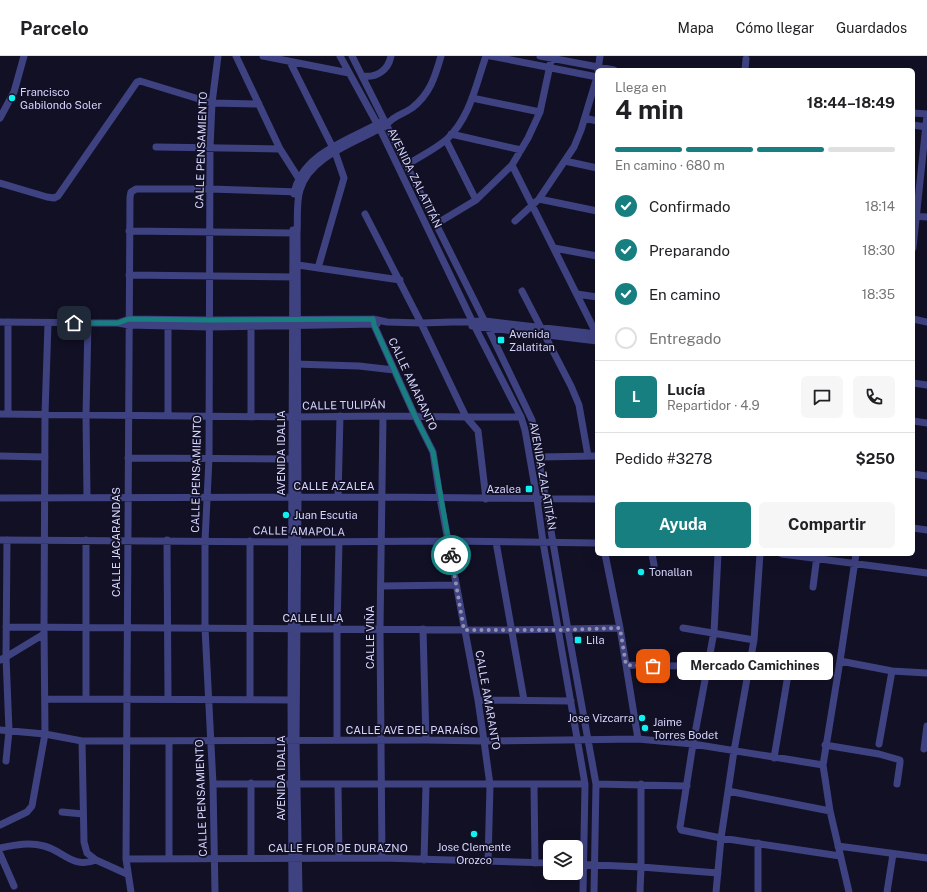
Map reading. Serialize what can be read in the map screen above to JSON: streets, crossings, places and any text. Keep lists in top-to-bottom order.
{
  "streets": {
    "street": [
      "CALLE PENSAMIENTO",
      "AVENIDA ZALATITÁN",
      "CALLE AMARANTO",
      "CALLE TULIPÁN",
      "AVENIDA IDALIA",
      "CALLE AZALEA",
      "CALLE AMAPOLA",
      "CALLE JACARANDAS",
      "CALLE LILA",
      "CALLE VIÑA",
      "CALLE AVE DEL PARAÍSO",
      "CALLE FLOR DE DURAZNO"
    ]
  },
  "crossings": [
    ["CALLE PENSAMIENTO", "CALLE TULIPÁN"],
    ["CALLE PENSAMIENTO", "CALLE AZALEA"],
    ["CALLE PENSAMIENTO", "CALLE AMAPOLA"],
    ["CALLE PENSAMIENTO", "CALLE JACARANDAS"],
    ["CALLE PENSAMIENTO", "CALLE LILA"],
    ["CALLE PENSAMIENTO", "CALLE AVE DEL PARAÍSO"],
    ["CALLE PENSAMIENTO", "CALLE FLOR DE DURAZNO"],
    ["AVENIDA ZALATITÁN", "CALLE TULIPÁN"],
    ["AVENIDA ZALATITÁN", "AVENIDA IDALIA"],
    ["AVENIDA ZALATITÁN", "CALLE AZALEA"],
    ["AVENIDA ZALATITÁN", "CALLE AMAPOLA"],
    ["AVENIDA ZALATITÁN", "CALLE LILA"],
    ["AVENIDA ZALATITÁN", "CALLE AVE DEL PARAÍSO"],
    ["CALLE AMARANTO", "CALLE TULIPÁN"],
    ["CALLE AMARANTO", "CALLE AZALEA"],
    ["CALLE AMARANTO", "CALLE AMAPOLA"],
    ["CALLE AMARANTO", "CALLE LILA"],
    ["CALLE AMARANTO", "CALLE AVE DEL PARAÍSO"],
    ["CALLE AMARANTO", "CALLE FLOR DE DURAZNO"],
    ["CALLE TULIPÁN", "AVENIDA IDALIA"],
    ["CALLE TULIPÁN", "CALLE JACARANDAS"],
    ["CALLE TULIPÁN", "CALLE VIÑA"],
    ["AVENIDA IDALIA", "CALLE AZALEA"],
    ["AVENIDA IDALIA", "CALLE AMAPOLA"],
    ["AVENIDA IDALIA", "CALLE LILA"],
    ["AVENIDA IDALIA", "CALLE AVE DEL PARAÍSO"],
    ["AVENIDA IDALIA", "CALLE FLOR DE DURAZNO"],
    ["CALLE AZALEA", "CALLE JACARANDAS"],
    ["CALLE AZALEA", "CALLE VIÑA"],
    ["CALLE AMAPOLA", "CALLE JACARANDAS"],
    ["CALLE AMAPOLA", "CALLE VIÑA"],
    ["CALLE JACARANDAS", "CALLE LILA"],
    ["CALLE JACARANDAS", "CALLE AVE DEL PARAÍSO"],
    ["CALLE JACARANDAS", "CALLE FLOR DE DURAZNO"],
    ["CALLE LILA", "CALLE VIÑA"],
    ["CALLE VIÑA", "CALLE AVE DEL PARAÍSO"],
    ["CALLE VIÑA", "CALLE FLOR DE DURAZNO"]
  ],
  "places": {
    "other": [
      "Francisco Gabilondo Soler",
      "Juan Escutia",
      "Tonallan",
      "Mercado Camichines",
      "Jose Vizcarra",
      "Jaime Torres Bodet",
      "Jose Clemente Orozco"
    ],
    "transit": ["Avenida Zalatitan", "Azalea", "Lila"]
  },
  "page": {
    "header": "Parcelo",
    "nav": ["Mapa", "Cómo llegar", "Guardados"],
    "heading": ["4 min", "Llega en", "18:44–18:49"],
    "panel": [
      "Lucía",
      "Repartidor · 4.9",
      "Pedido #3278",
      "$250"
    ],
    "bar": "En camino · 680 m",
    "list": [
      ["Confirmado", "18:14"],
      ["Preparando", "18:30"],
      ["En camino", "18:35"],
      "Entregado"
    ],
    "round": "L",
    "buttons": ["Ayuda", "Compartir"],
    "bubble": "Mercado Camichines"
  }
}
